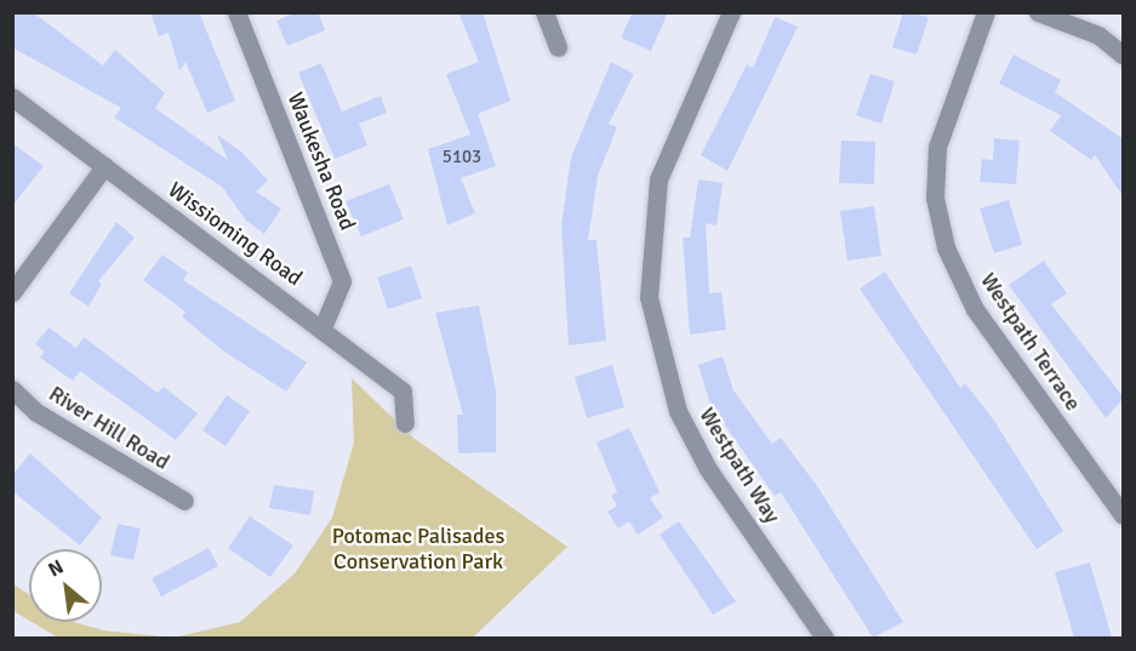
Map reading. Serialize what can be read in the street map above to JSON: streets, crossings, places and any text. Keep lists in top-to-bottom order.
{
  "streets": {
    "street": [
      "Waukesha Road",
      "Wissioming Road",
      "Westpath Terrace",
      "River Hill Road",
      "Westpath Way"
    ]
  },
  "crossings": [
    ["Waukesha Road", "Wissioming Road"]
  ],
  "parks": ["Potomac Palisades Conservation Park"],
  "house_numbers": ["5103"],
  "north": "top left"
}
